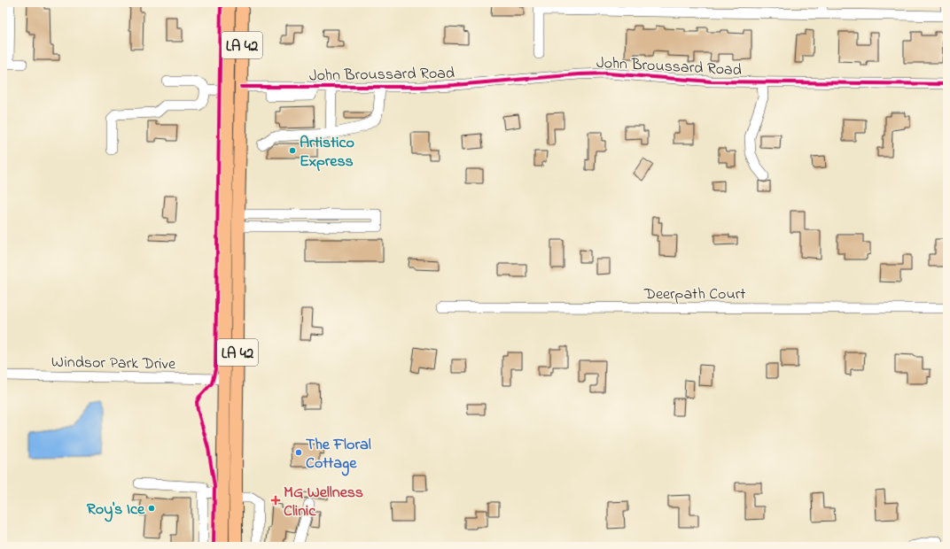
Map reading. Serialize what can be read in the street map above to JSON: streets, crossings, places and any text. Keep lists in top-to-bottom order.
{
  "streets": {
    "main road": ["LA 42"],
    "street": ["John Broussard Road", "Deerpath Court", "Windsor Park Drive"]
  },
  "crossings": [
    ["LA 42", "John Broussard Road"],
    ["LA 42", "Windsor Park Drive"]
  ],
  "places": {
    "other": ["Artistico Express", "The Floral Cottage", "Roy's Ice"],
    "health": ["MG Wellness Clinic"]
  }
}
